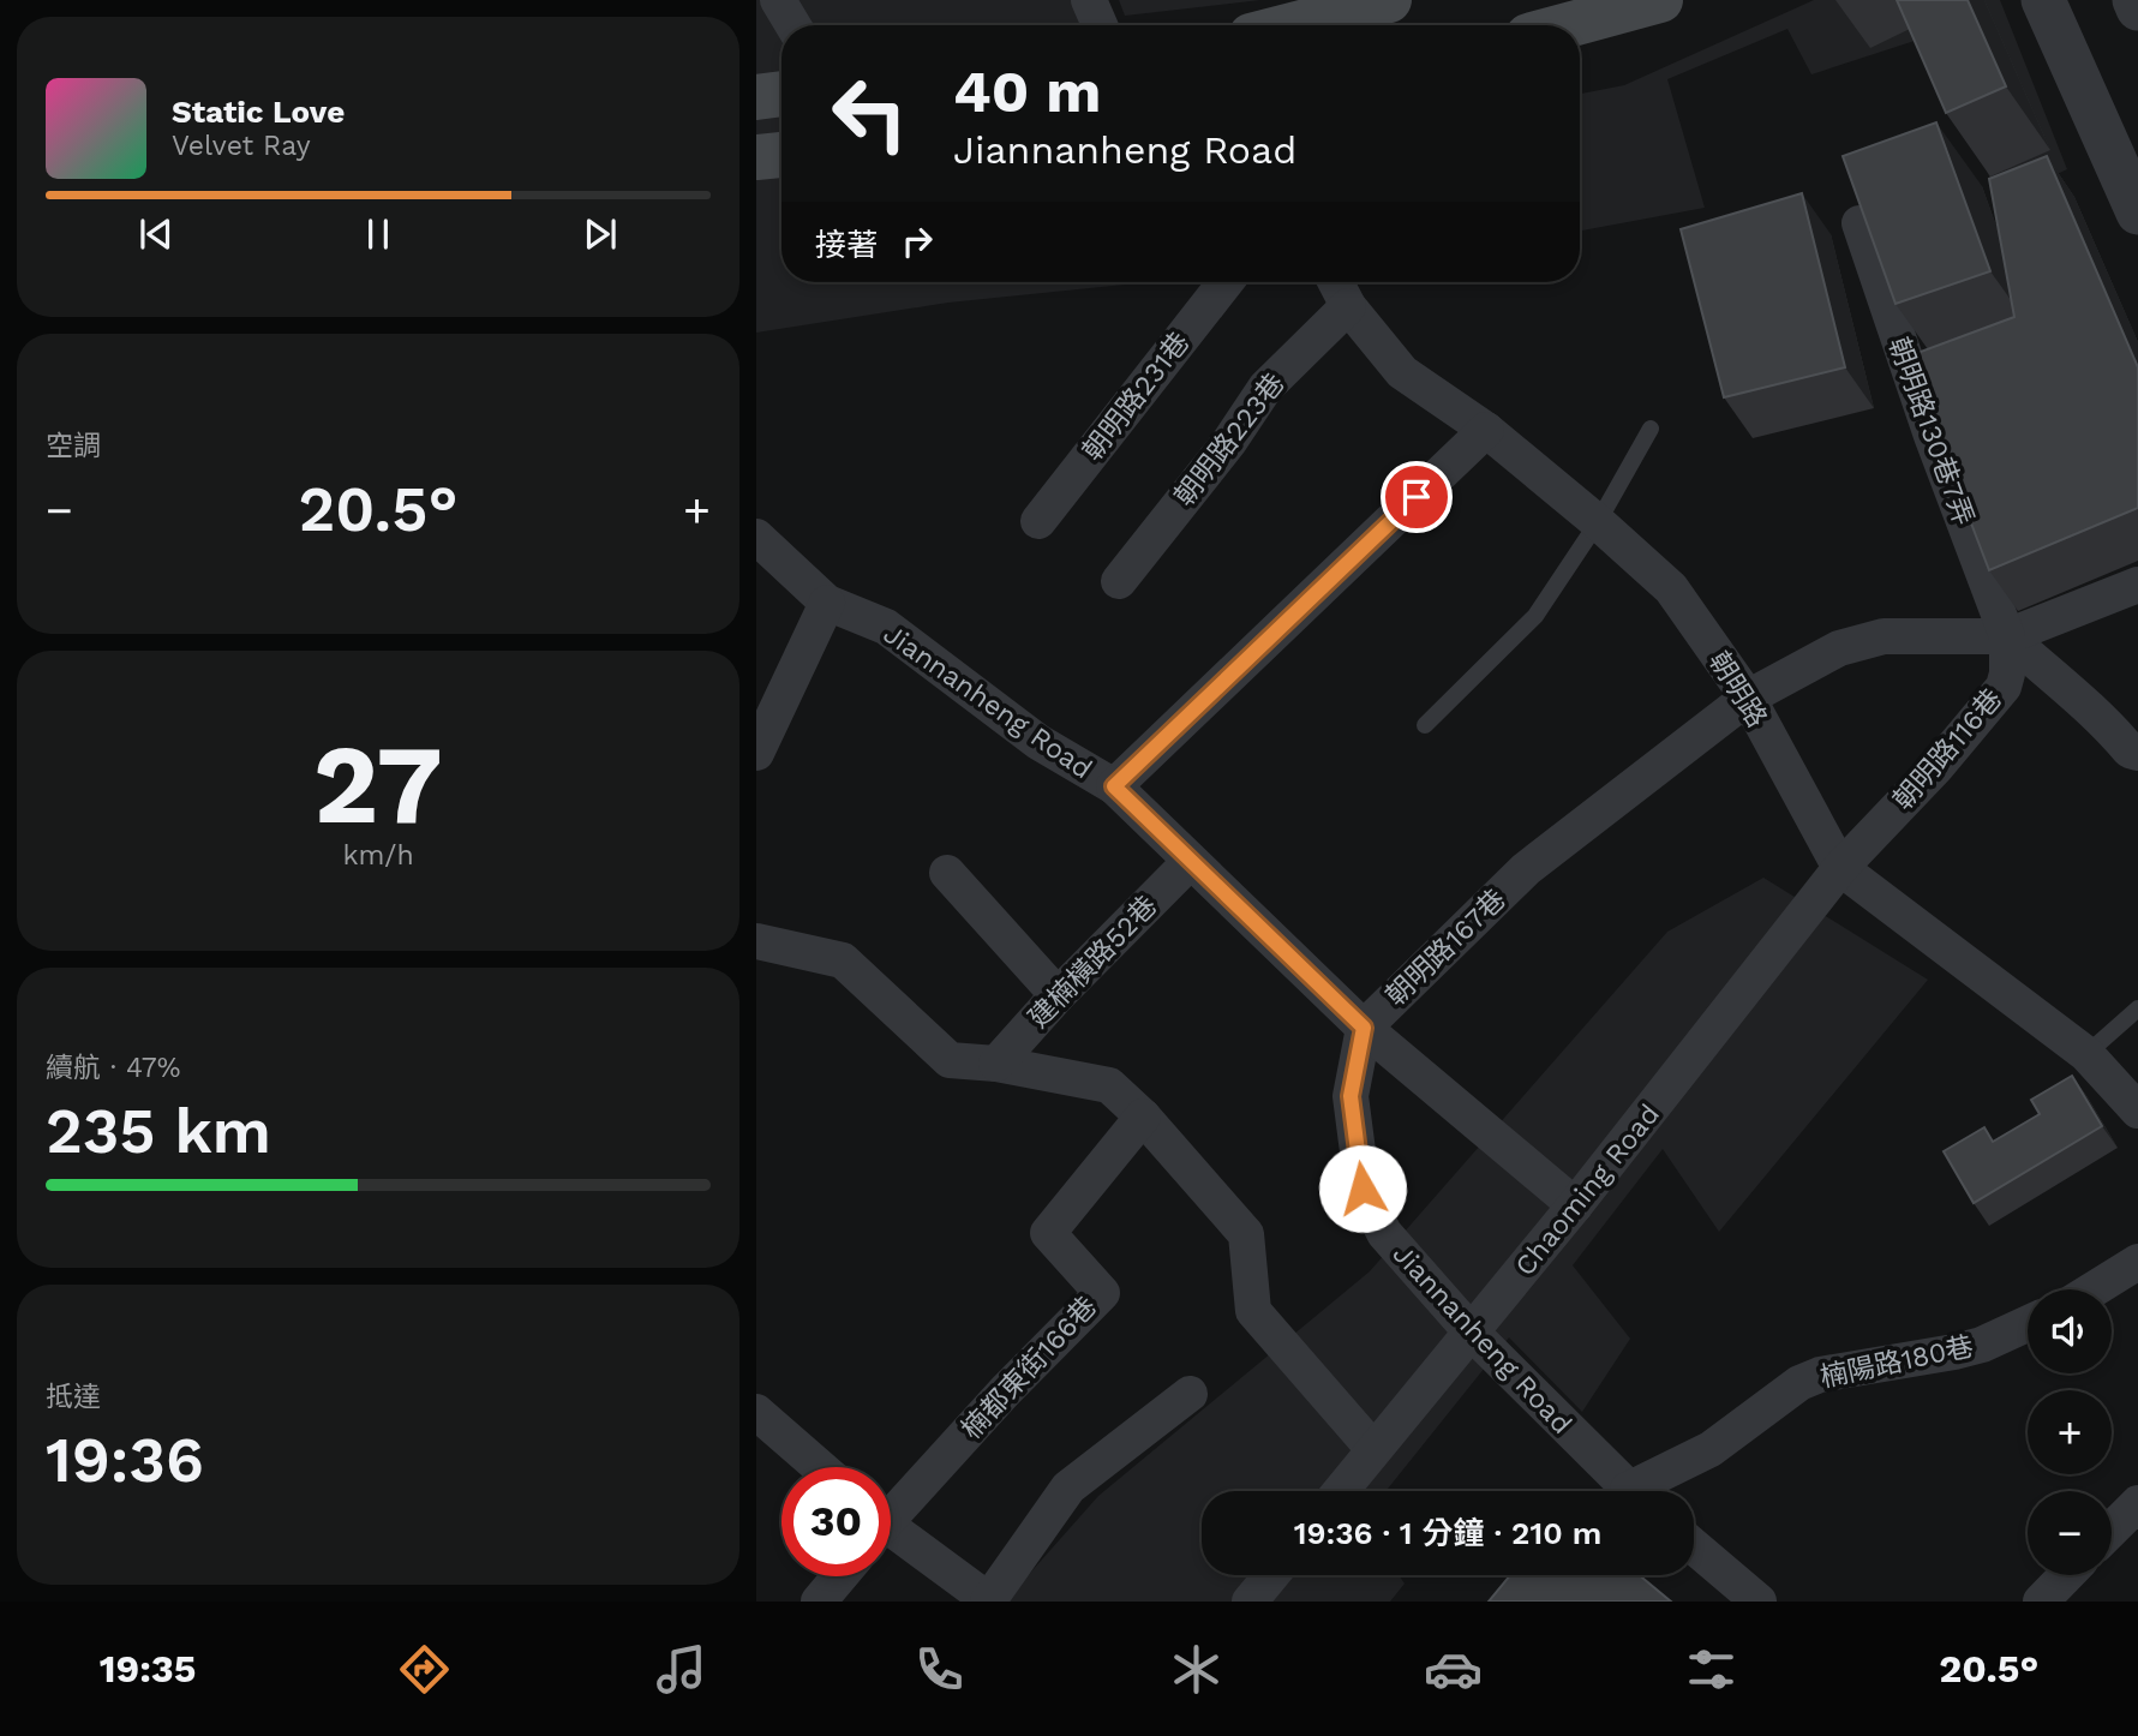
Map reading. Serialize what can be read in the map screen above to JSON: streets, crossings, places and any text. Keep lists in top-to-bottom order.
{
  "streets": {
    "street": [
      "朝明路231巷",
      "朝明路130巷7弄",
      "朝明路223巷",
      "朝明路",
      "Jiannanheng Road",
      "朝明路116巷",
      "朝明路167巷",
      "建楠橫路52巷",
      "Chaoming Road",
      "楠陽路180巷",
      "楠都東街166巷"
    ]
  },
  "crossings": [
    ["朝明路130巷7弄", "朝明路116巷"],
    ["朝明路130巷7弄", "朝明路167巷"],
    ["朝明路223巷", "朝明路"],
    ["朝明路", "朝明路116巷"],
    ["朝明路", "朝明路167巷"],
    ["朝明路", "Chaoming Road"],
    ["Jiannanheng Road", "朝明路167巷"],
    ["Jiannanheng Road", "建楠橫路52巷"],
    ["Jiannanheng Road", "Chaoming Road"],
    ["朝明路116巷", "朝明路167巷"],
    ["朝明路116巷", "Chaoming Road"],
    ["朝明路167巷", "Chaoming Road"]
  ],
  "page": {
    "turn": ["40 m", "Jiannanheng Road"],
    "song": ["Static Love", "Velvet Ray"],
    "then": "接著",
    "tile": [
      "空調",
      ["27", "km/h"],
      ["續航 · 47%", "235 km"],
      ["抵達", "19:36"]
    ],
    "heat": ["−", "20.5°", "+"],
    "map_buttons": ["+", "−"],
    "limit": "30",
    "trip": "19:36 · 1 分鐘 · 210 m",
    "tabs": ["19:35", "20.5°"]
  }
}
